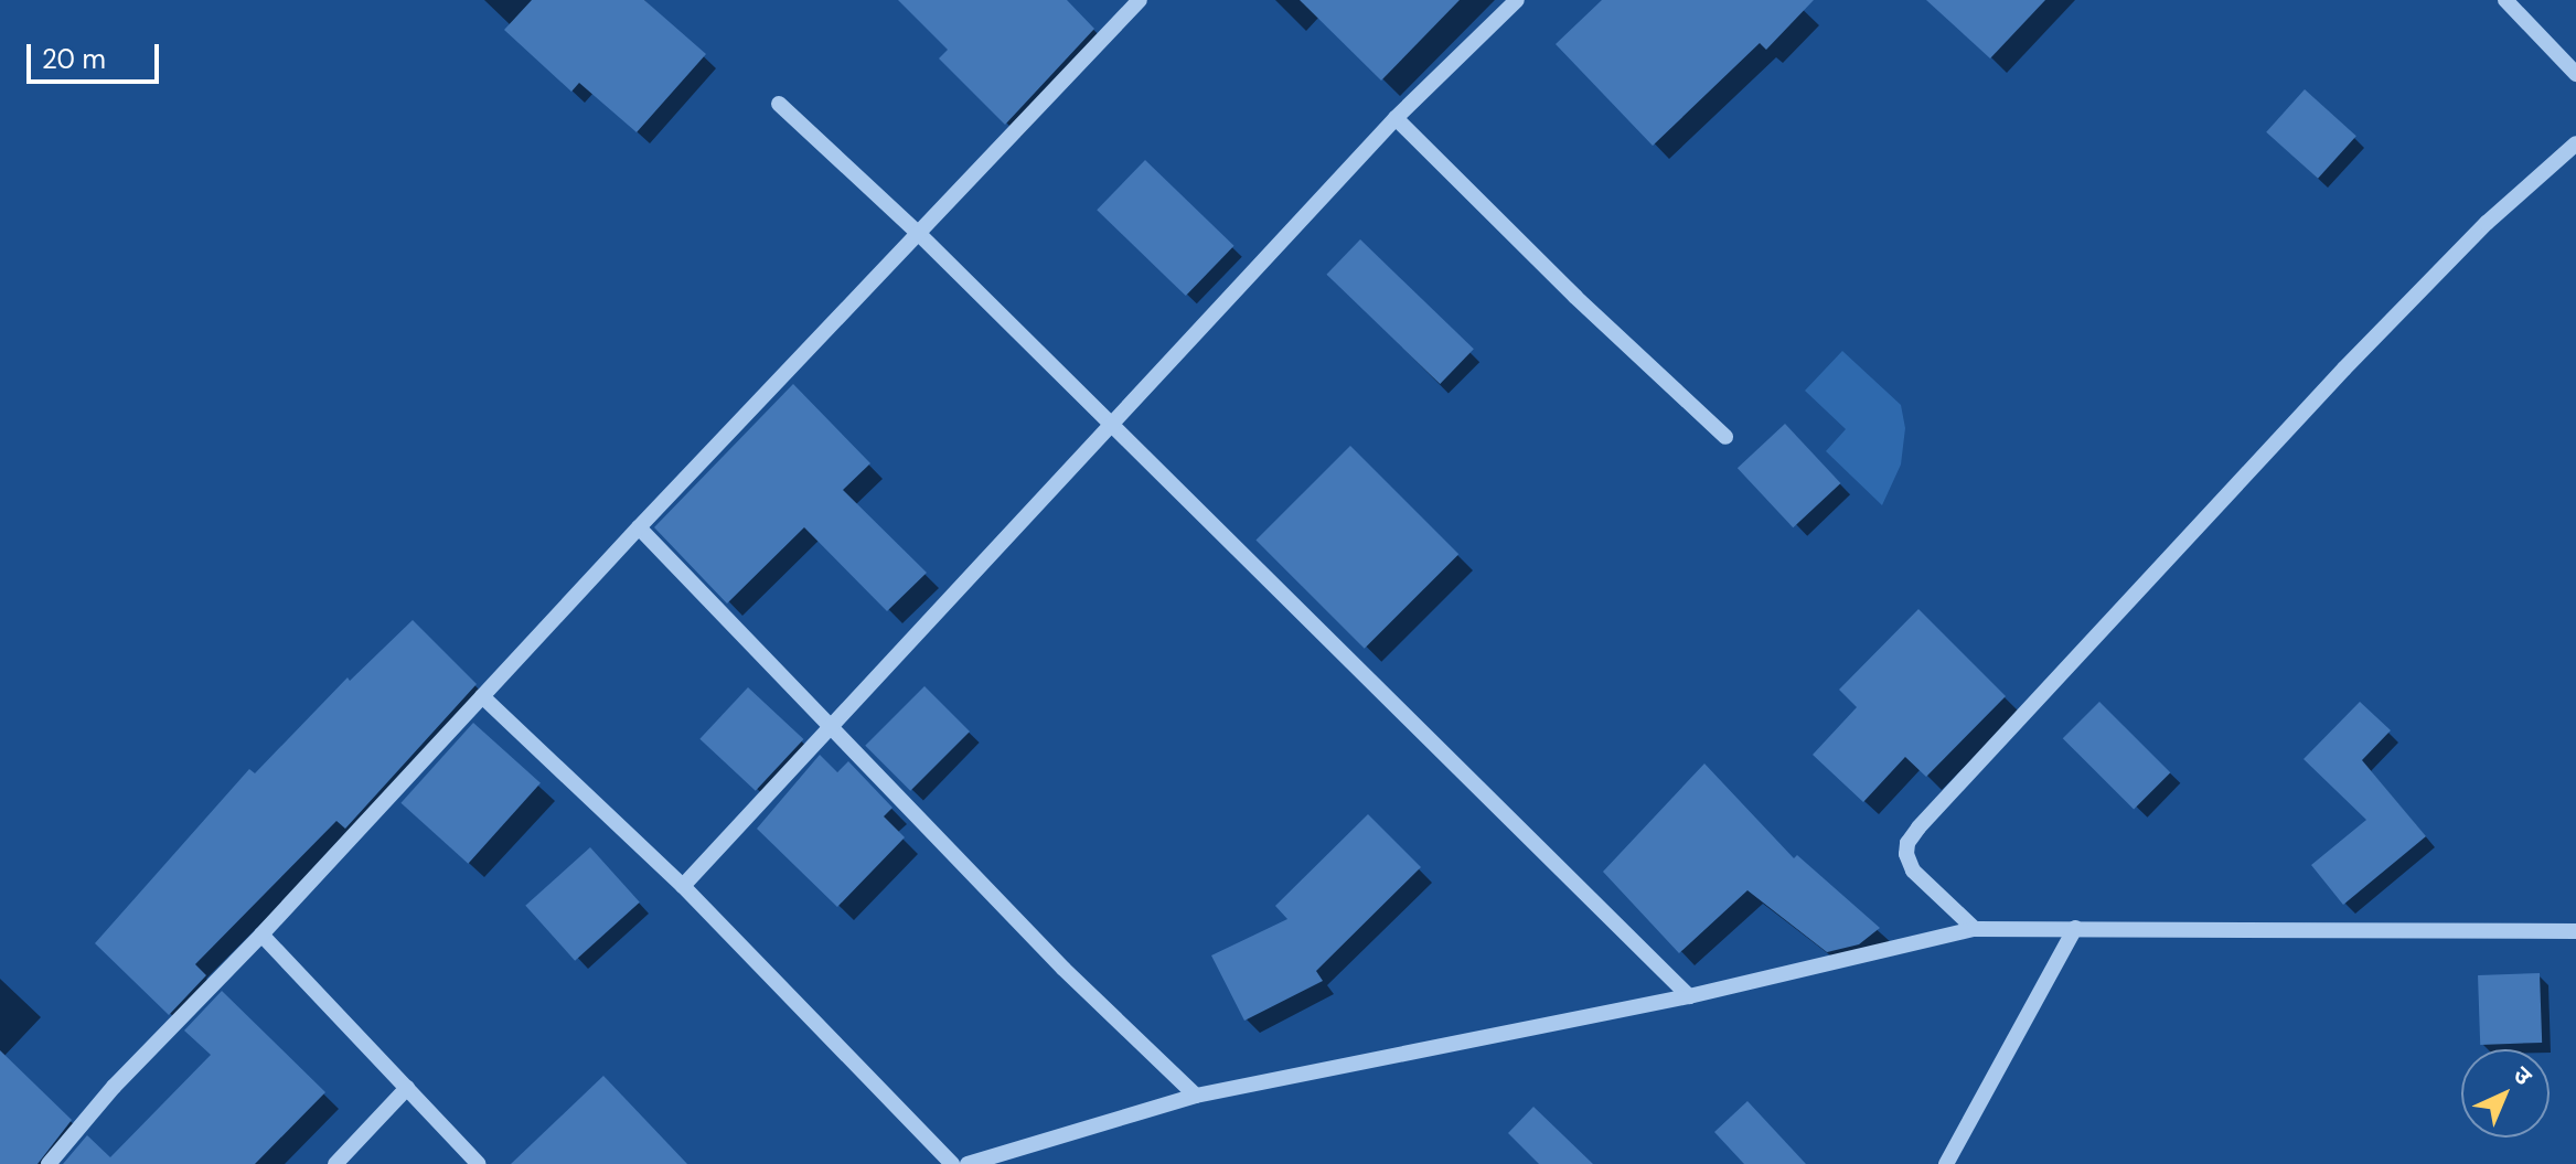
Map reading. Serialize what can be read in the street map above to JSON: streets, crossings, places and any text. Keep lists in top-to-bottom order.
{
  "scale_bar": "20 m",
  "north": "top right"
}
